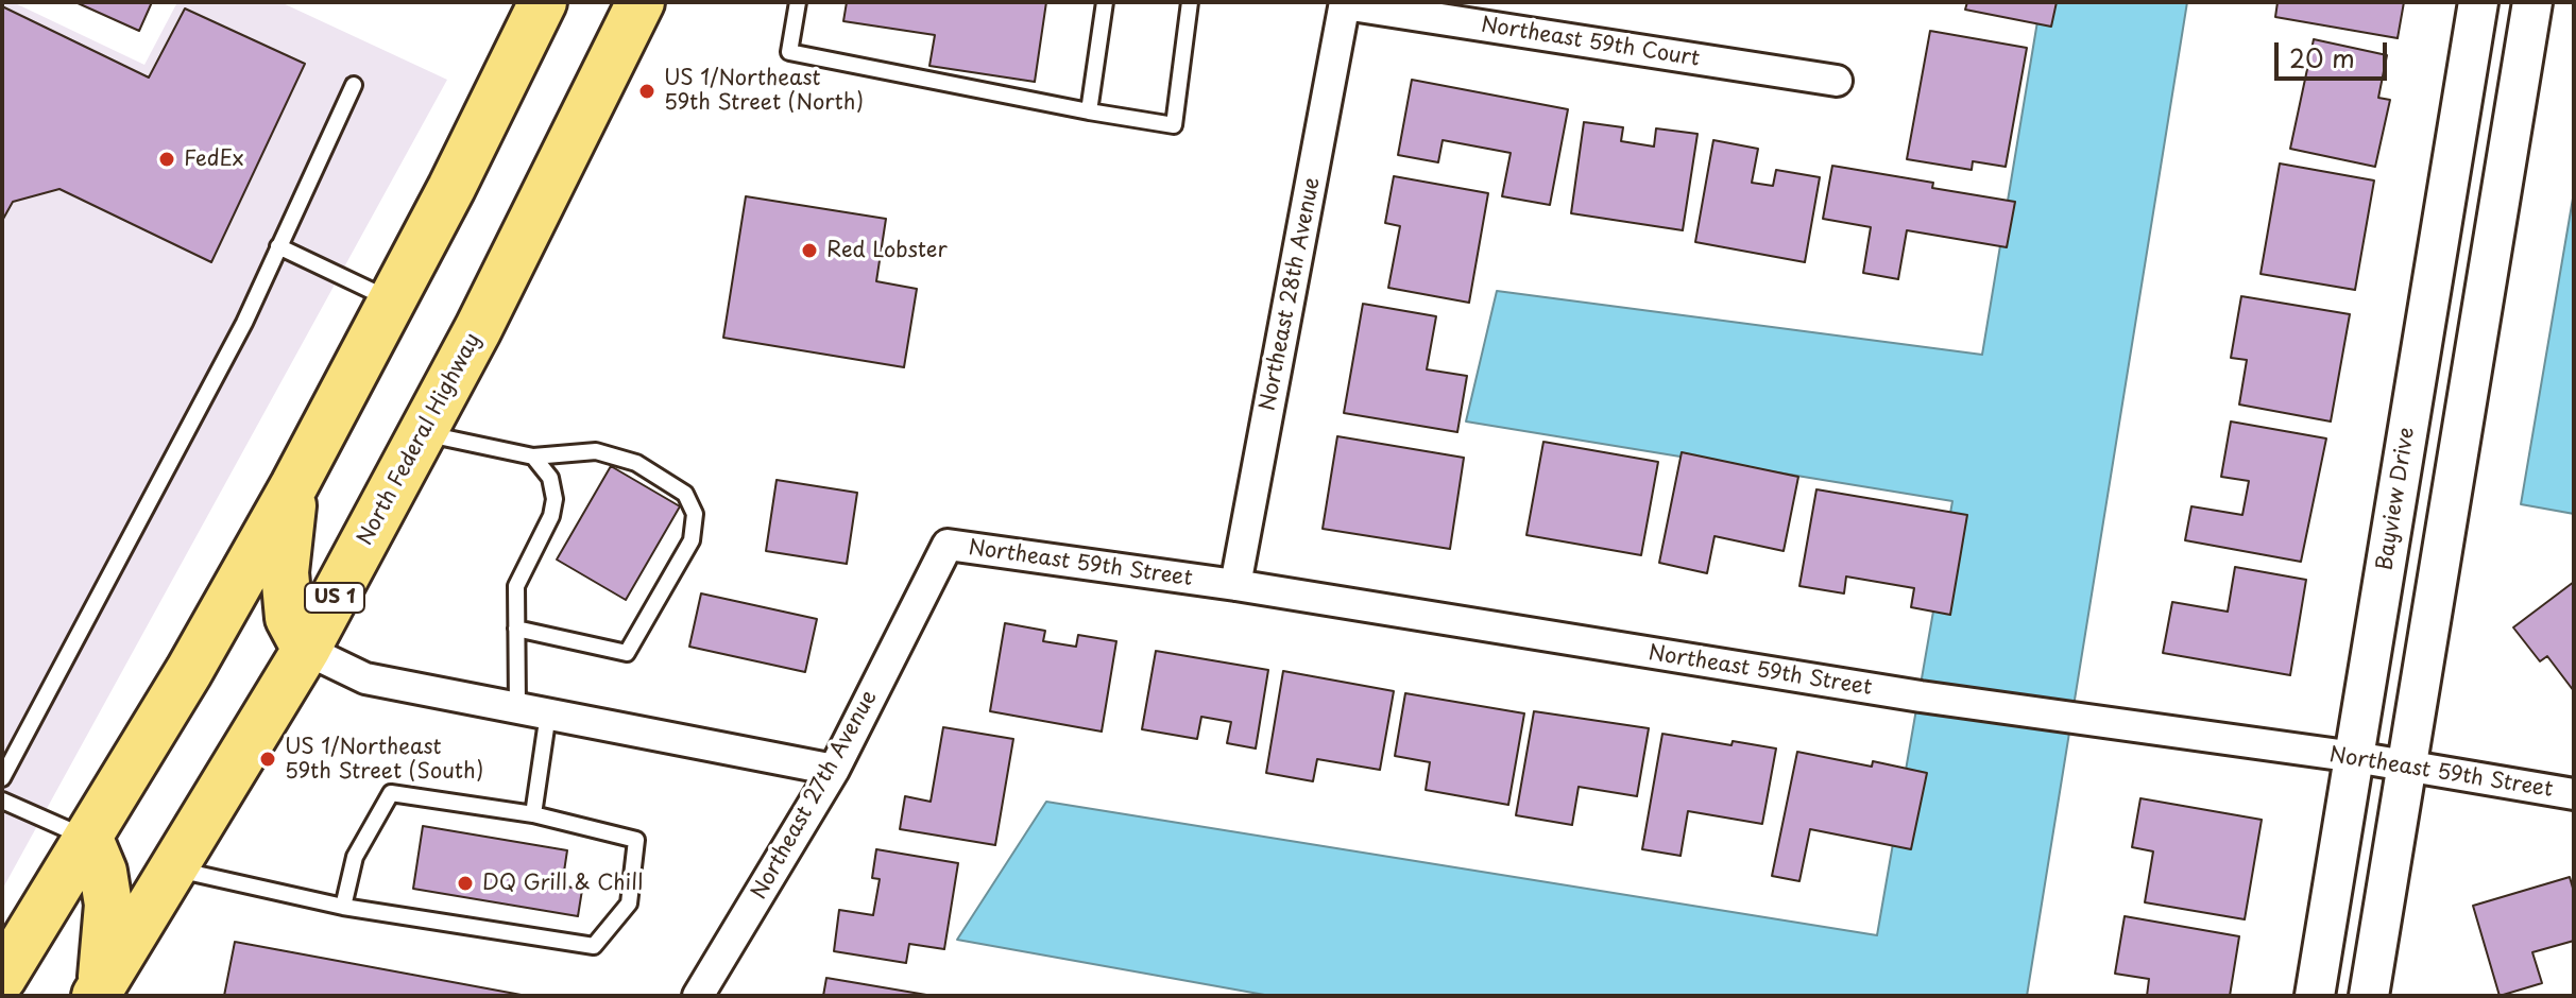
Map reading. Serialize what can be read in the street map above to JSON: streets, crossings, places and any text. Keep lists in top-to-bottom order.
{
  "streets": {
    "main road": ["North Federal Highway", "US 1"],
    "street": [
      "Northeast 59th Court",
      "Northeast 28th Avenue",
      "Bayview Drive",
      "Northeast 59th Street",
      "Northeast 27th Avenue"
    ]
  },
  "crossings": [
    ["Northeast 59th Court", "Northeast 28th Avenue"],
    ["Northeast 28th Avenue", "Northeast 59th Street"],
    ["Bayview Drive", "Northeast 59th Street"],
    ["Northeast 59th Street", "Northeast 27th Avenue"]
  ],
  "places": [
    "US 1/Northeast 59th Street (North)",
    "FedEx",
    "Red Lobster",
    "US 1/Northeast 59th Street (South)",
    "DQ Grill & Chill"
  ],
  "scale_bar": "20 m"
}
